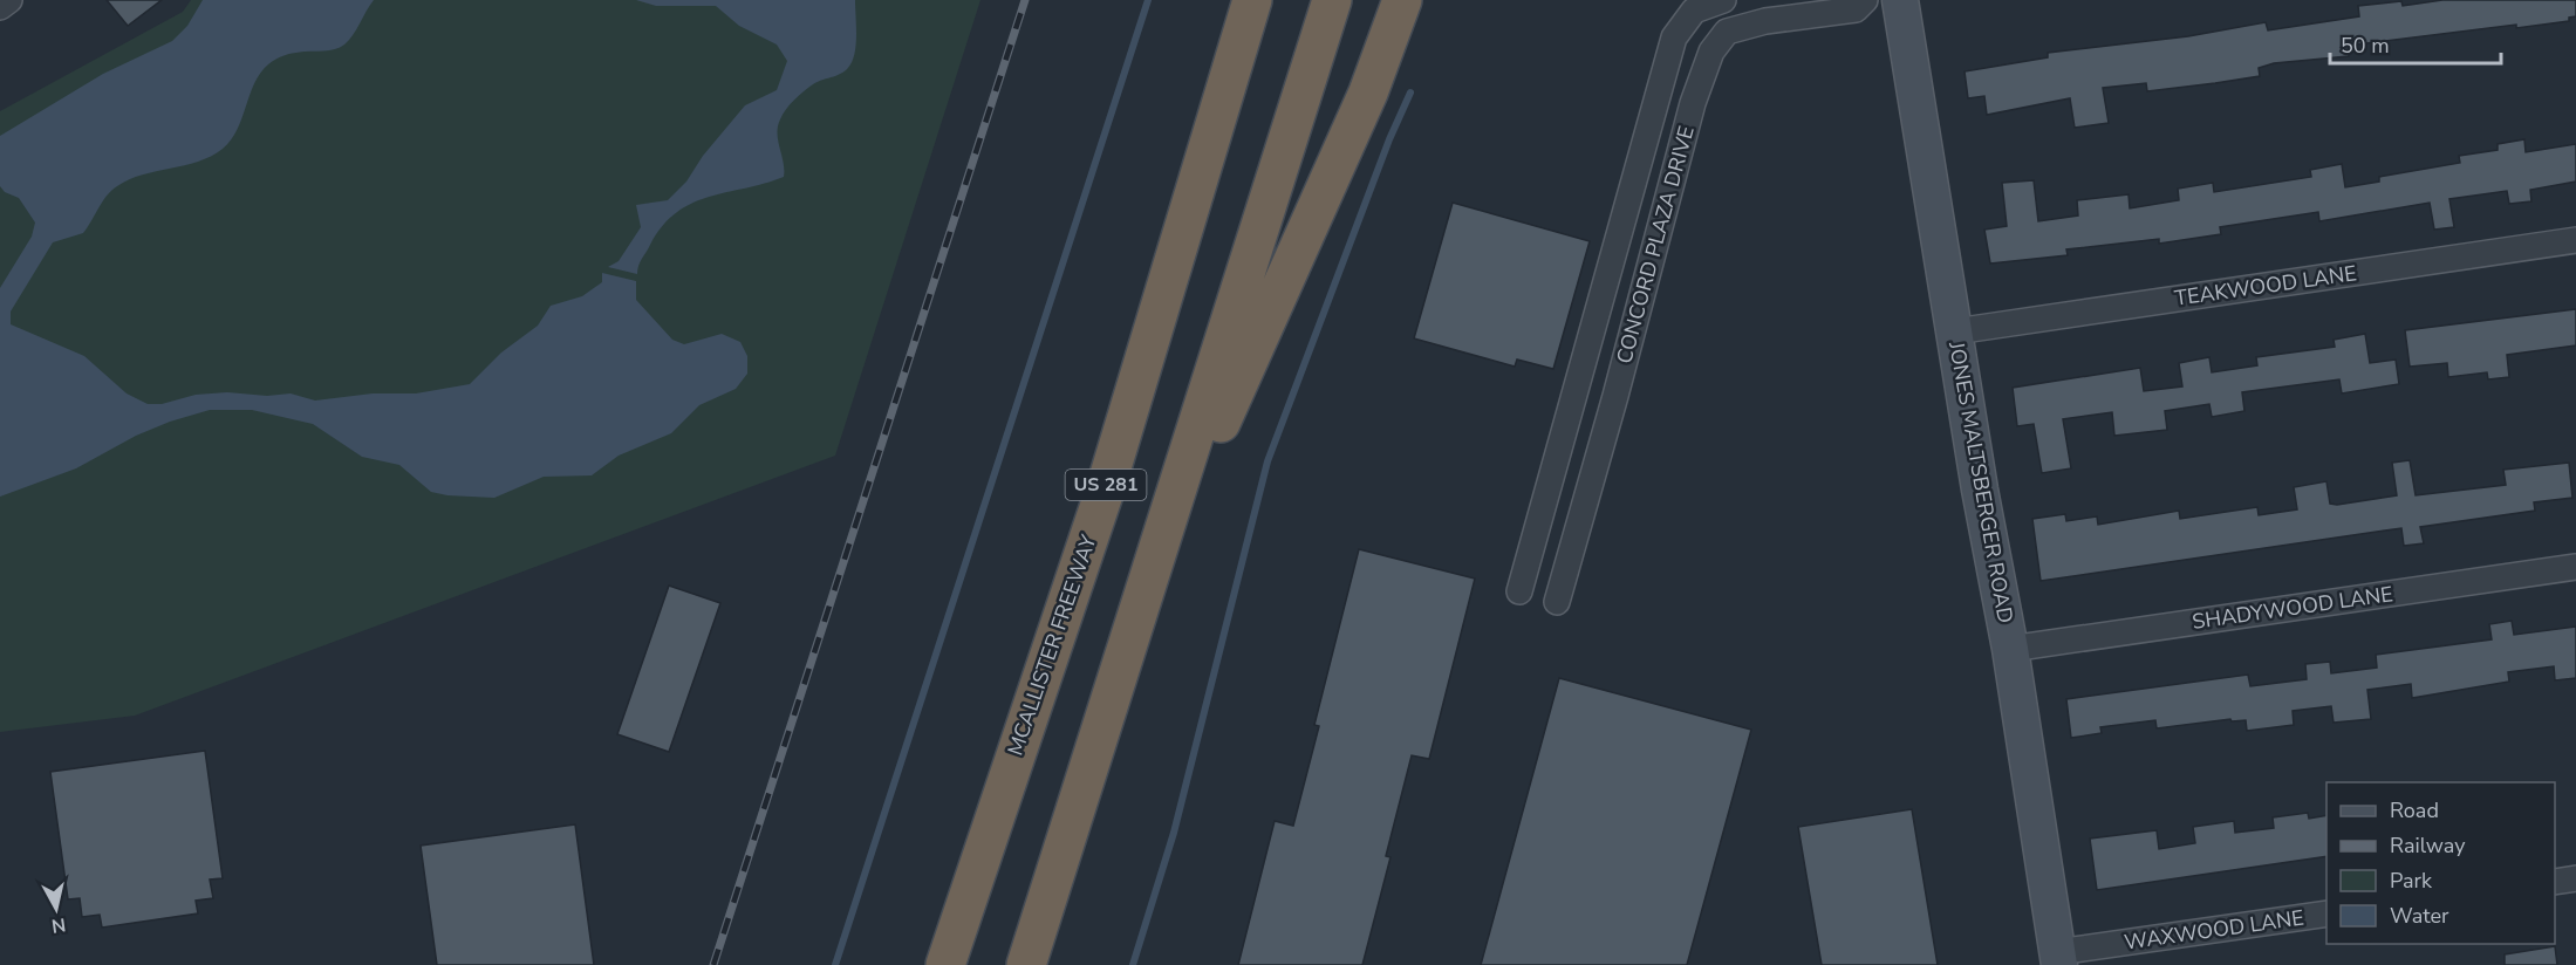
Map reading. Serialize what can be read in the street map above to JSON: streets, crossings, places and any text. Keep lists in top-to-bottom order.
{
  "streets": {
    "highway": ["US 281", "MCALLISTER FREEWAY"],
    "main road": ["JONES MALTSBERGER ROAD"],
    "street": [
      "CONCORD PLAZA DRIVE",
      "TEAKWOOD LANE",
      "SHADYWOOD LANE",
      "WAXWOOD LANE"
    ]
  },
  "crossings": [
    ["TEAKWOOD LANE", "JONES MALTSBERGER ROAD"],
    ["JONES MALTSBERGER ROAD", "SHADYWOOD LANE"],
    ["JONES MALTSBERGER ROAD", "WAXWOOD LANE"]
  ],
  "legend": [
    "Road",
    "Railway",
    "Park",
    "Water"
  ],
  "scale_bar": "50 m",
  "north": "bottom"
}
